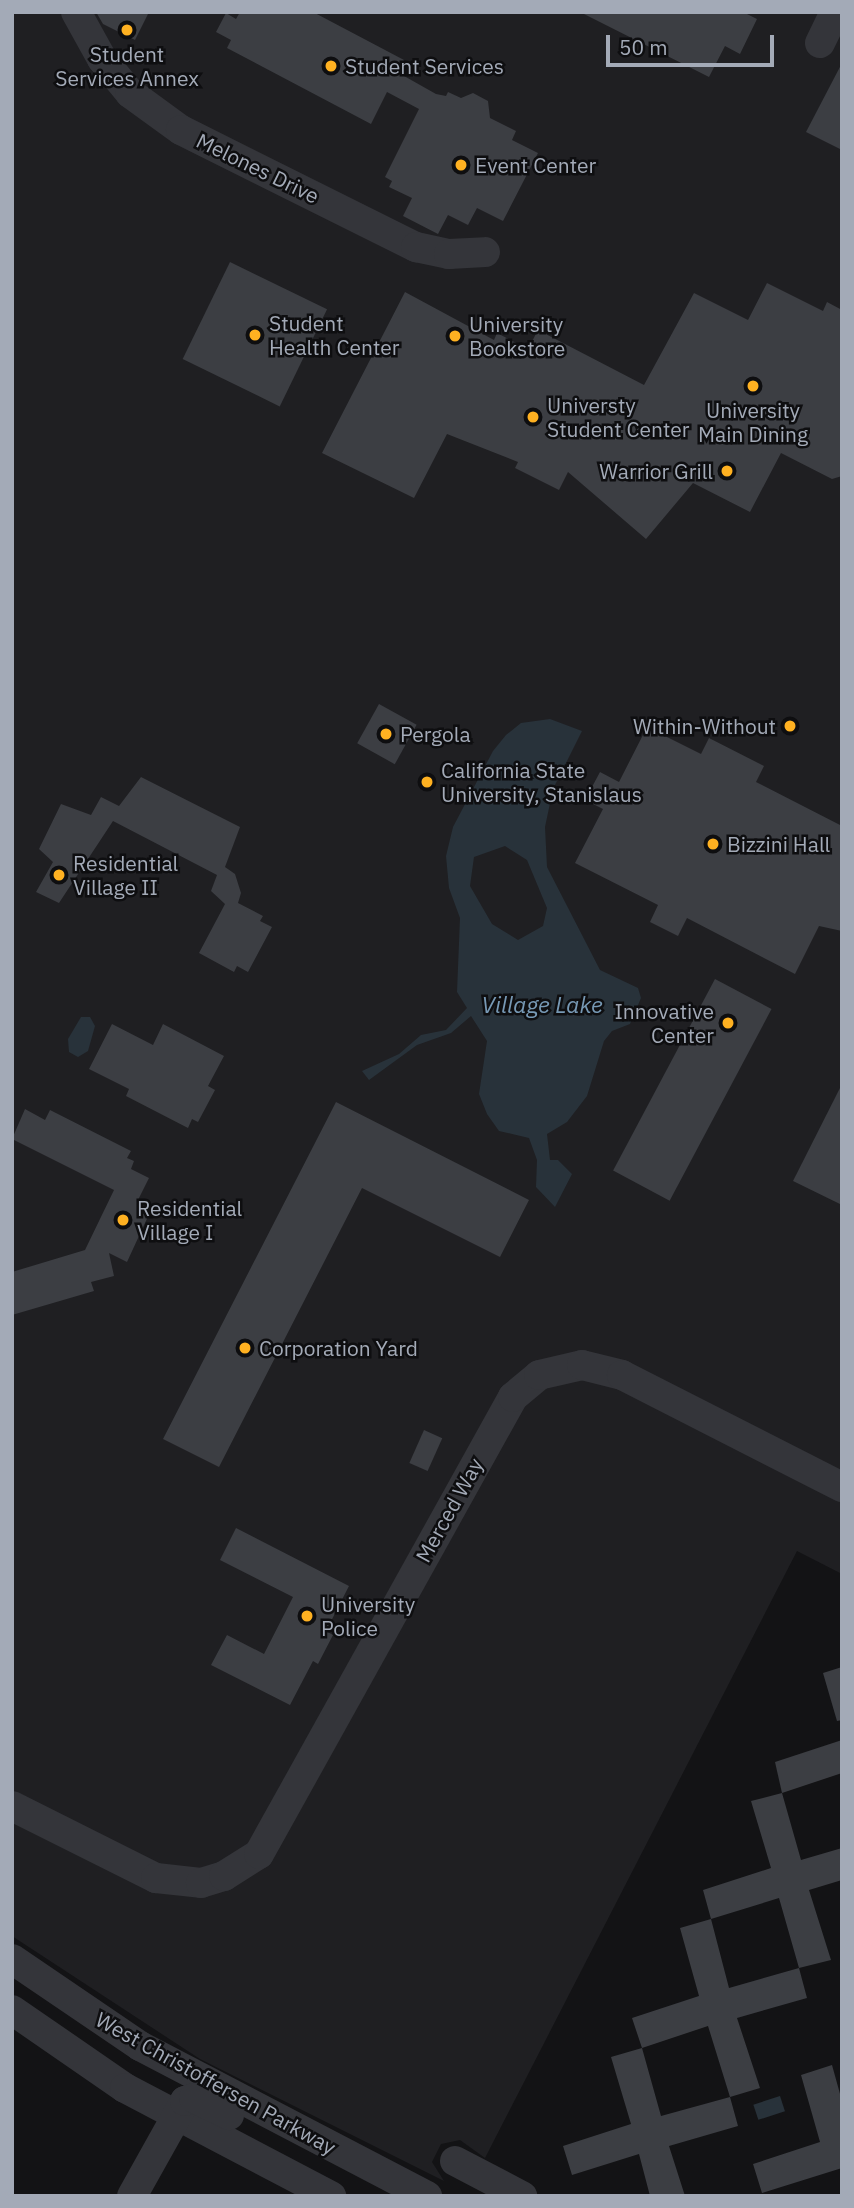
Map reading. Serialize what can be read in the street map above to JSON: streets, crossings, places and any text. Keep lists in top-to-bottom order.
{
  "streets": {
    "street": ["Melones Drive", "Merced Way", "West Christoffersen Parkway"]
  },
  "water": ["Village Lake"],
  "places": [
    "Student Services Annex",
    "Student Services",
    "Event Center",
    "Student Health Center",
    "University Bookstore",
    "University Main Dining",
    "Universty Student Center",
    "Warrior Grill",
    "Within-Without",
    "Pergola",
    "California State University, Stanislaus",
    "Bizzini Hall",
    "Residential Village II",
    "Innovative Center",
    "Residential Village I",
    "Corporation Yard",
    "University Police"
  ],
  "scale_bar": "50 m"
}
